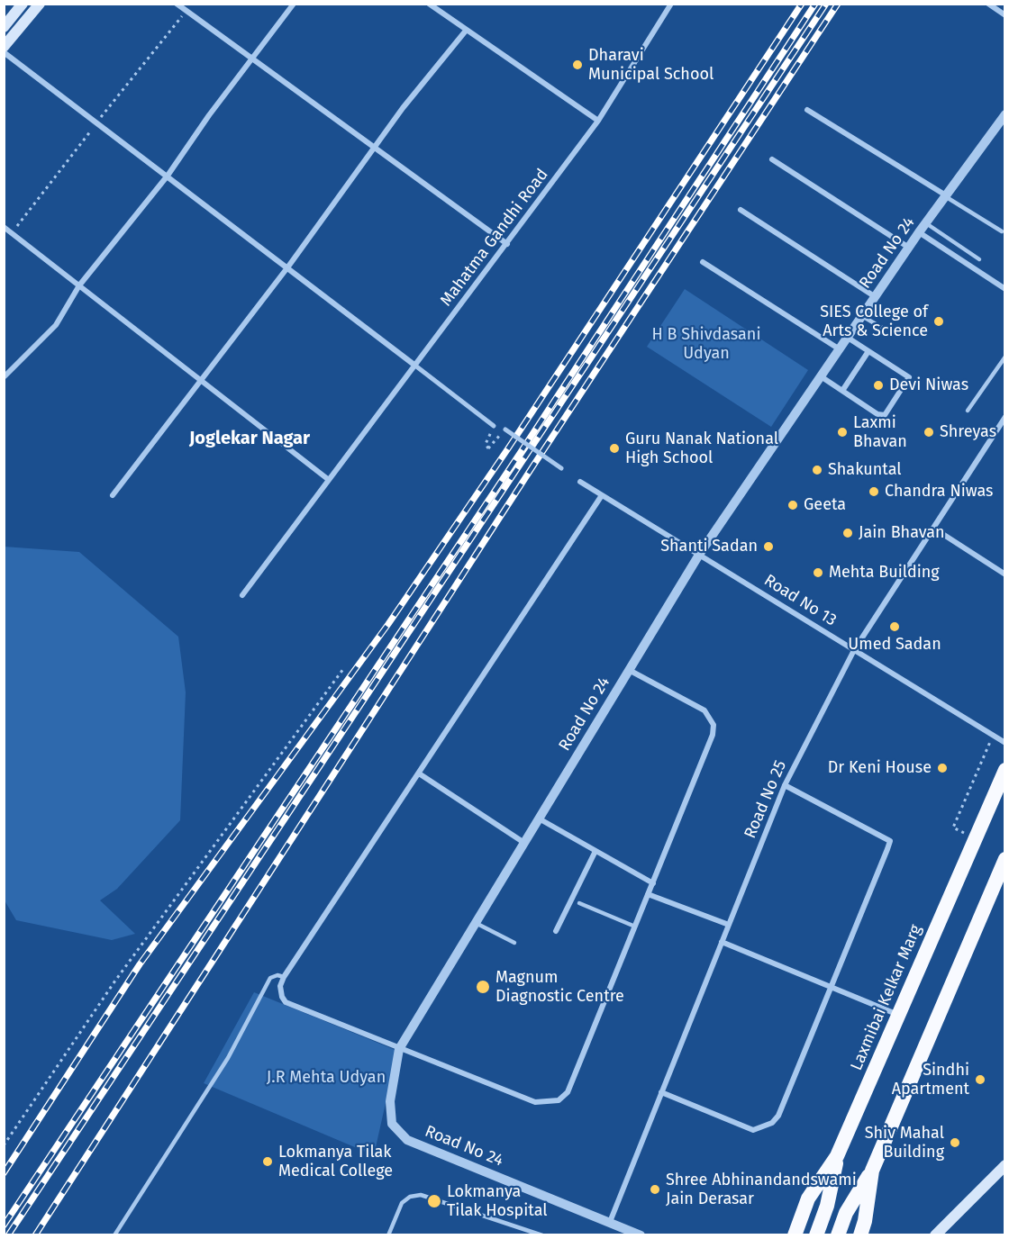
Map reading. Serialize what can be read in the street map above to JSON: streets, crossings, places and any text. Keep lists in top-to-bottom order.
{
  "streets": {
    "highway": ["Laxmibai Kelkar Marg"],
    "street": [
      "Mahatma Gandhi Road",
      "Road No 24",
      "Road No 13",
      "Road No 25"
    ]
  },
  "crossings": [
    ["Road No 24", "Road No 13"],
    ["Road No 24", "Road No 25"],
    ["Road No 13", "Road No 25"]
  ],
  "districts": ["Joglekar Nagar"],
  "parks": ["H B Shivdasani Udyan", "J.R Mehta Udyan"],
  "places": [
    "Dharavi Municipal School",
    "SIES College of Arts & Science",
    "Devi Niwas",
    "Laxmi Bhavan",
    "Shreyas",
    "Guru Nanak National High School",
    "Shakuntal",
    "Chandra Niwas",
    "Geeta",
    "Jain Bhavan",
    "Shanti Sadan",
    "Mehta Building",
    "Umed Sadan",
    "Dr Keni House",
    "Magnum Diagnostic Centre",
    "Sindhi Apartment",
    "Shiv Mahal Building",
    "Lokmanya Tilak Medical College",
    "Shree Abhinandandswami Jain Derasar",
    "Lokmanya Tilak Hospital"
  ]
}
